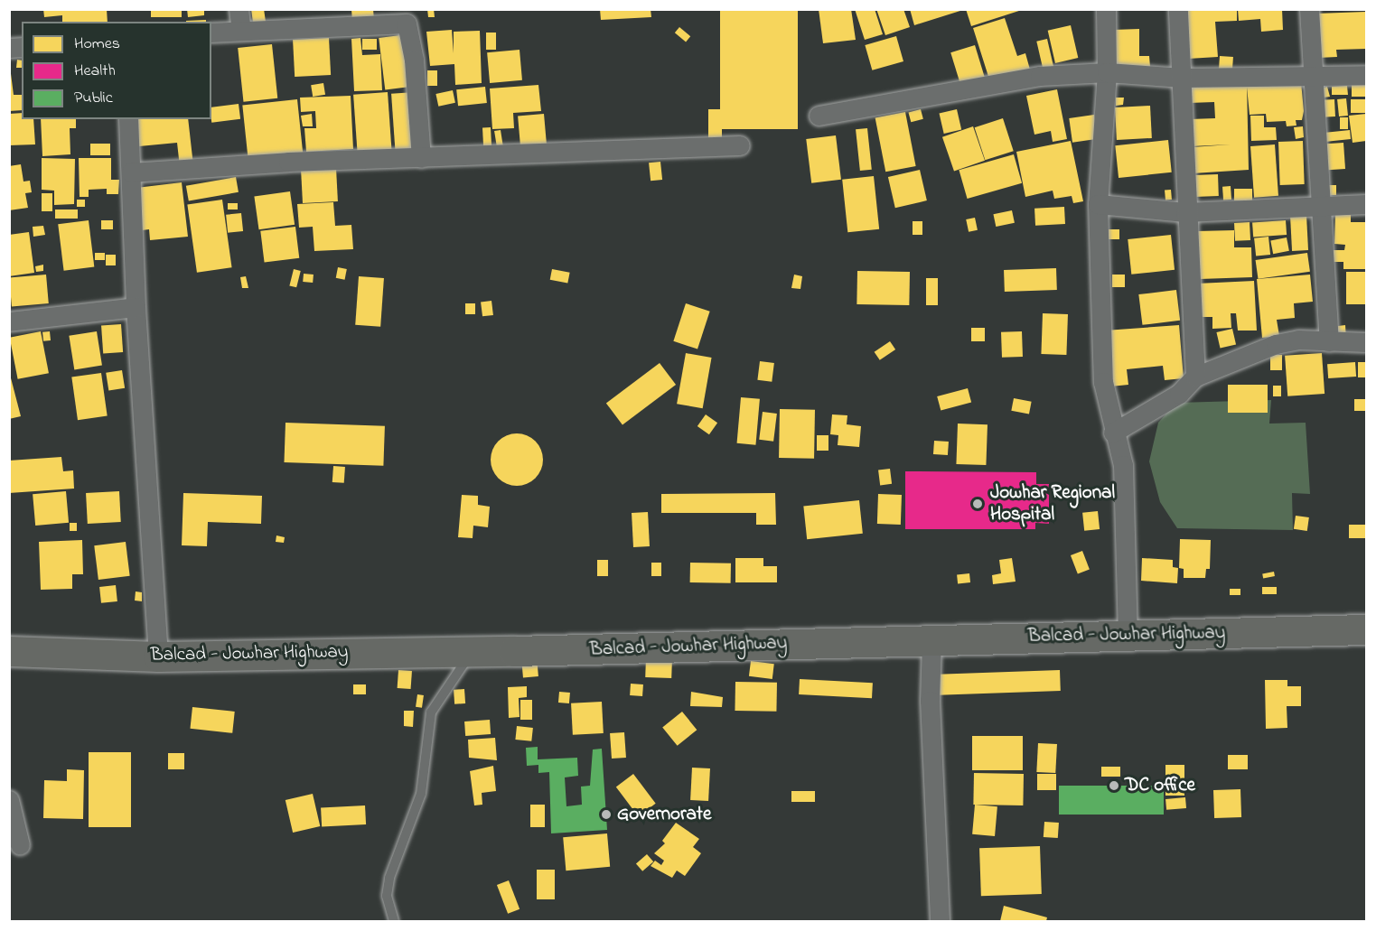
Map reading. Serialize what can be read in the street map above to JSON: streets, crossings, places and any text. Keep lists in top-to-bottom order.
{
  "streets": {
    "main road": ["Balcad - Jowhar Highway"]
  },
  "places": ["Jowhar Regional Hospital", "DC office", "Governorate"],
  "legend": ["Homes", "Health", "Public"]
}
